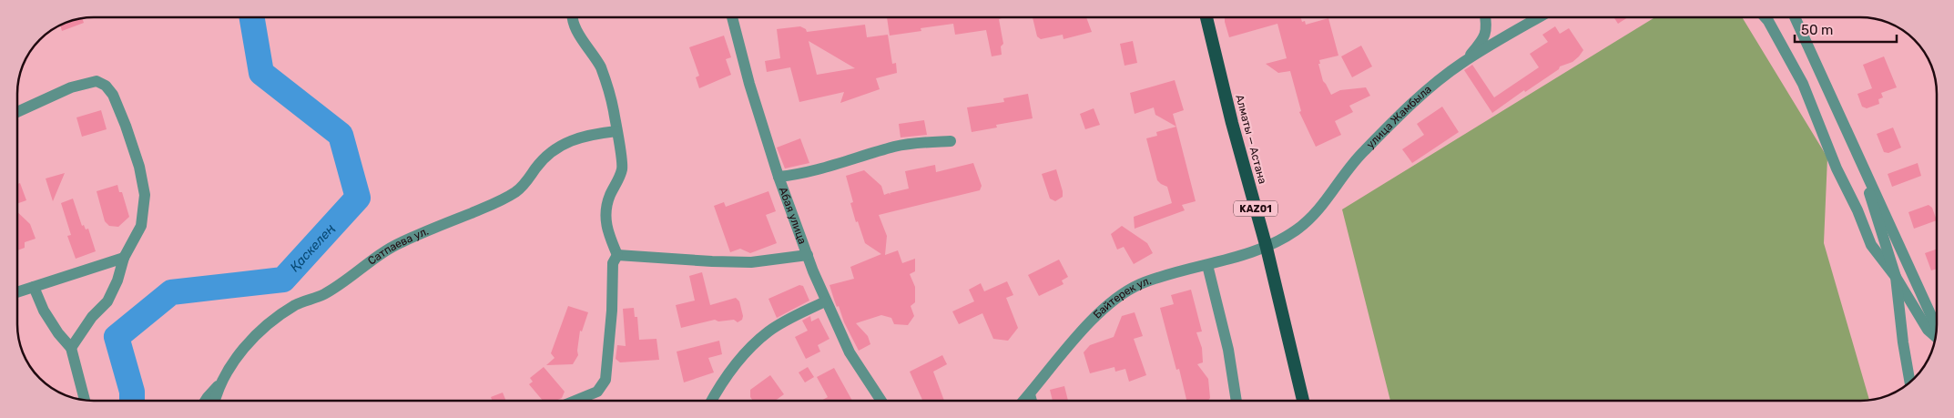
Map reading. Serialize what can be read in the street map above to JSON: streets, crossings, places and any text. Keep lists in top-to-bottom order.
{
  "streets": {
    "highway": ["Алматы — Астана", "KАZ01"],
    "street": [
      "улица Жамбыла",
      "Абая улица",
      "Сатпаева ул.",
      "Байтерек ул."
    ]
  },
  "crossings": [
    ["улица Жамбыла", "Алматы — Астана"],
    ["улица Жамбыла", "Байтерек ул."],
    ["Алматы — Астана", "Байтерек ул."]
  ],
  "water": ["Қаскелең"],
  "scale_bar": "50 m"
}
